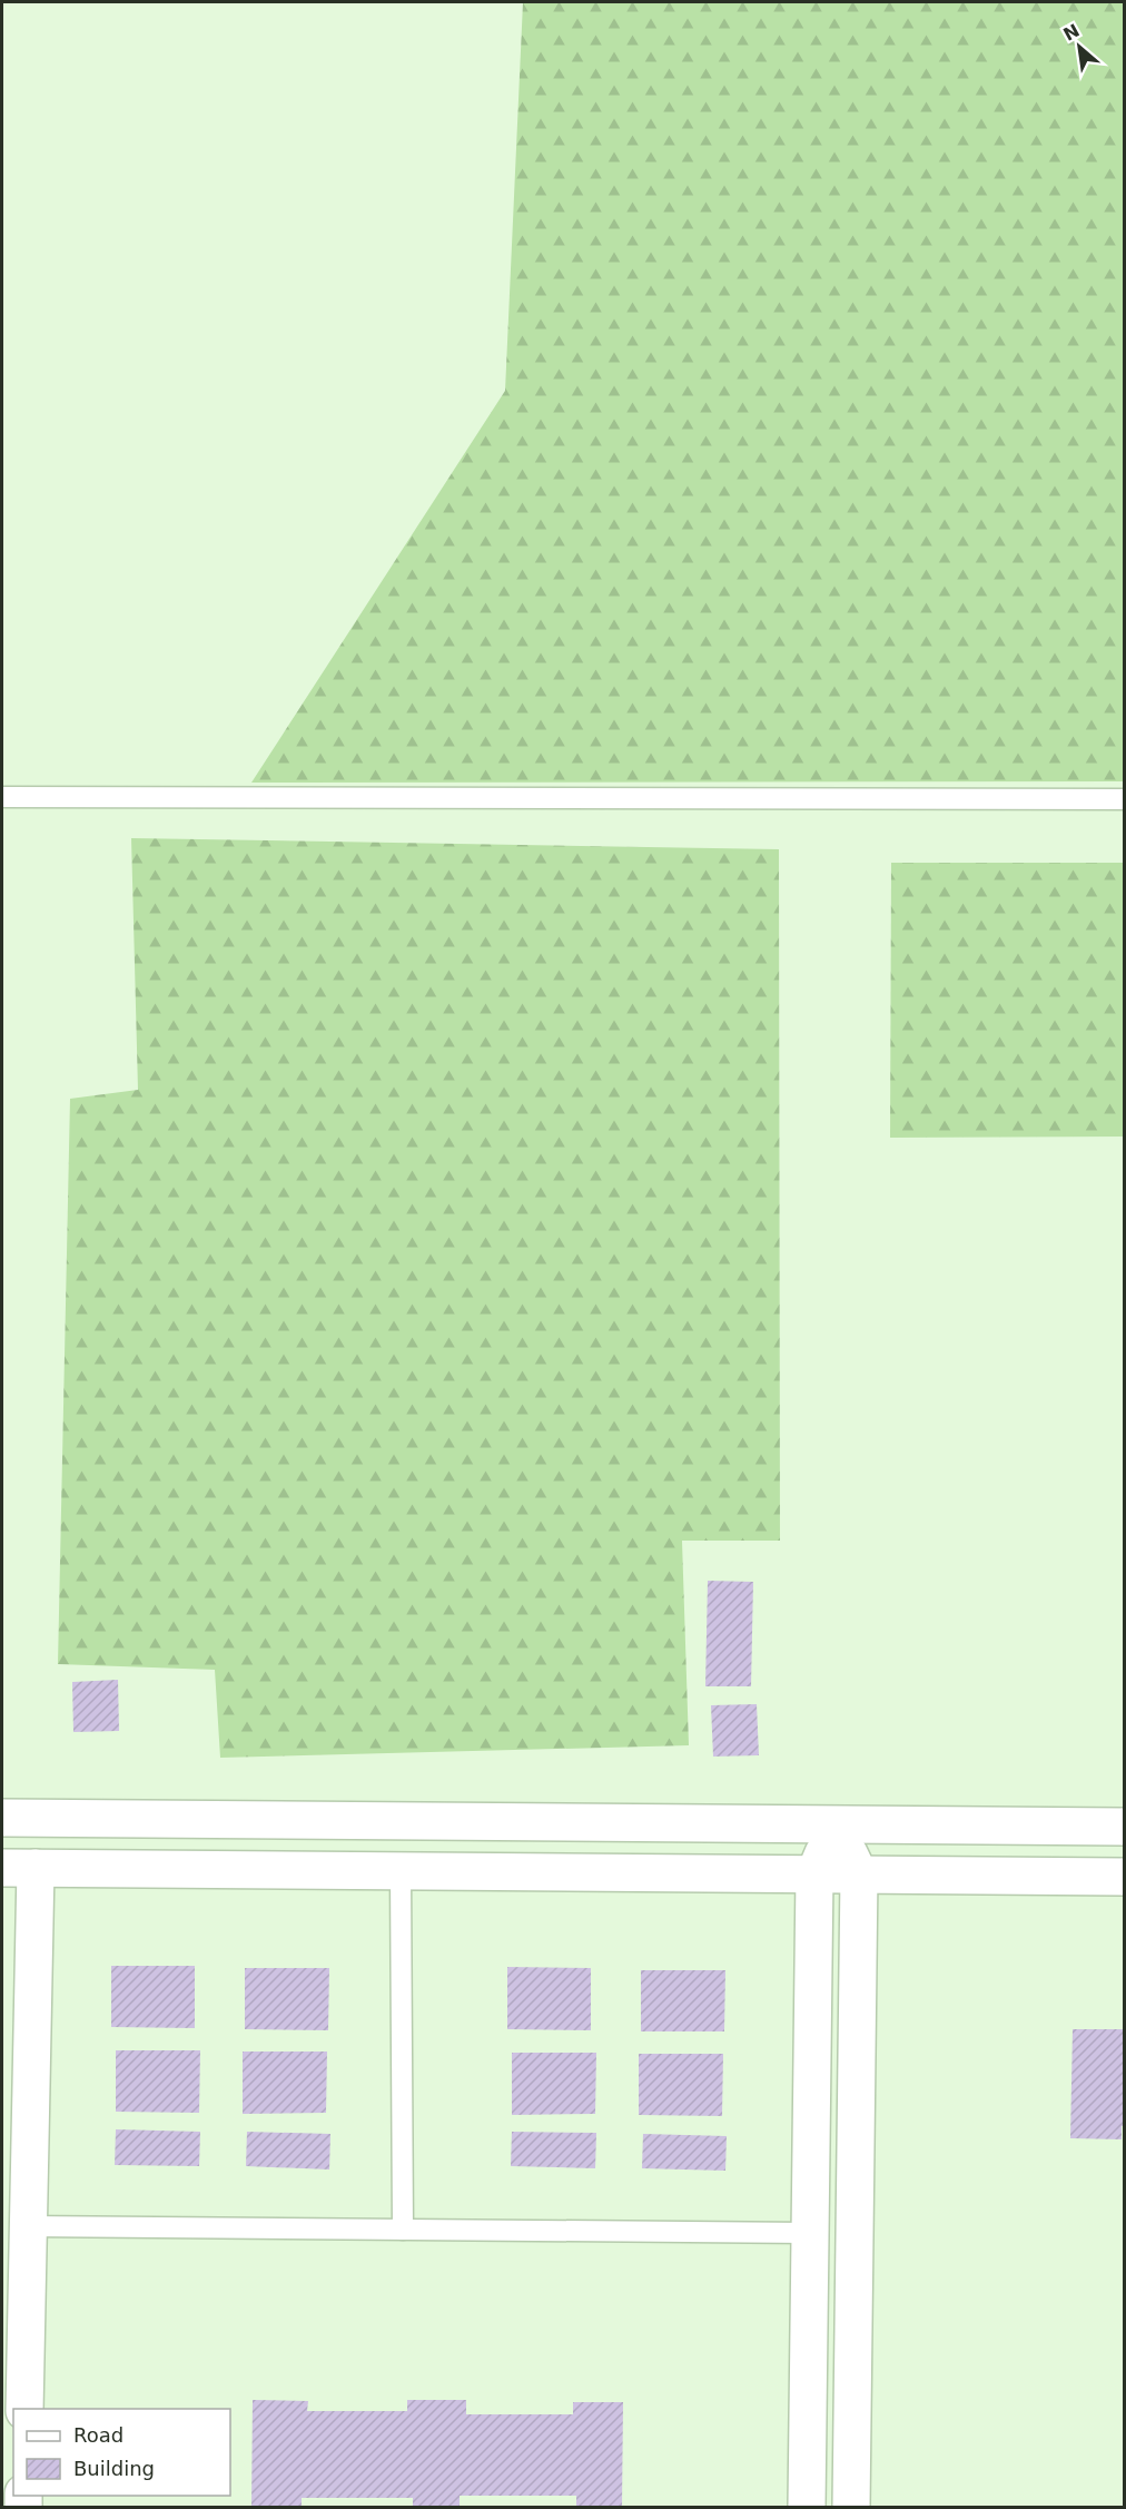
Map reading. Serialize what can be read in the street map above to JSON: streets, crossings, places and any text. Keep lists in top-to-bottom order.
{
  "legend": ["Road", "Building"],
  "north": "top left"
}
